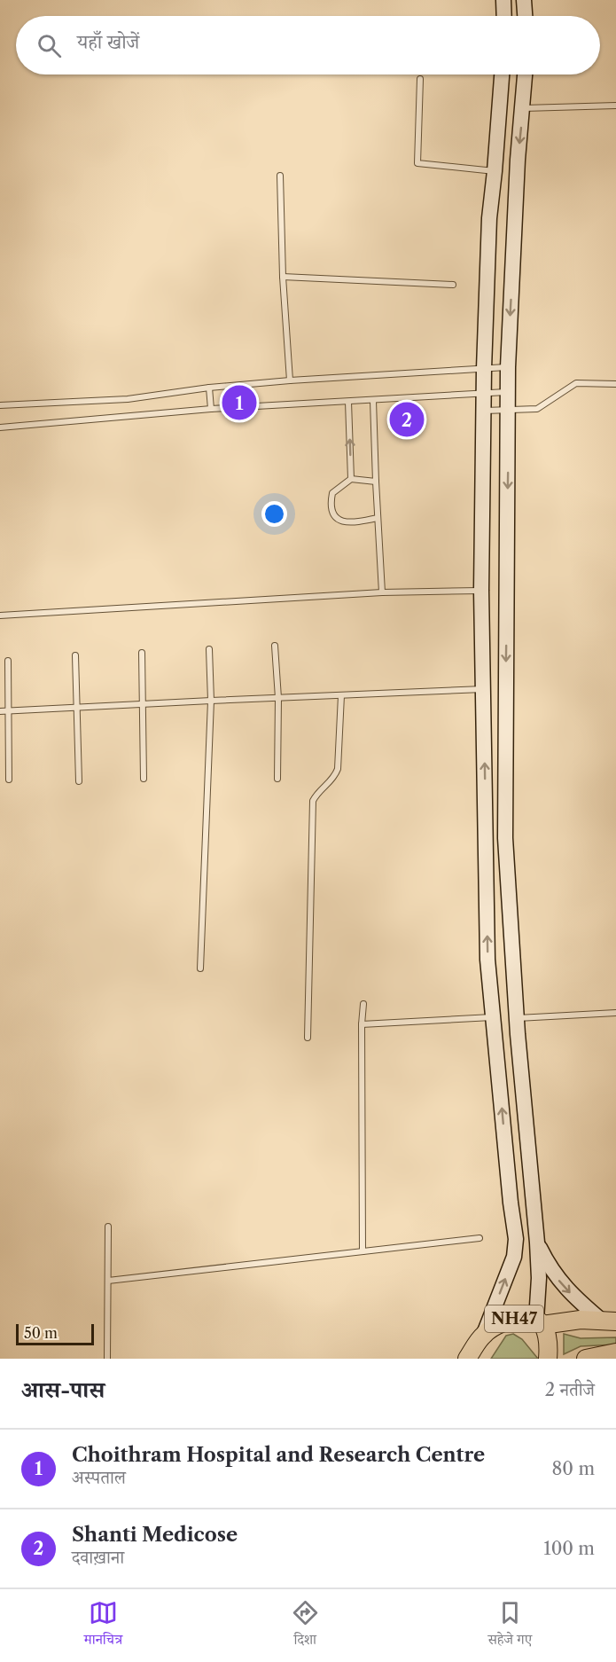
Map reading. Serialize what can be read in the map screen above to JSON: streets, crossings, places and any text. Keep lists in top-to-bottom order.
{
  "streets": {
    "highway": ["NH47"]
  },
  "scale_bar": "50 m",
  "page": {
    "search": "यहाँ खोजें",
    "pins": ["1", "2"],
    "scale": "50 m",
    "heading": ["आस-पास", "2 नतीजे"],
    "list": [
      {
        "mark": "1",
        "name": "Choithram Hospital and Research Centre",
        "note": "अस्पताल",
        "value": "80 m"
      },
      {
        "mark": "2",
        "name": "Shanti Medicose",
        "note": "दवाख़ाना",
        "value": "100 m"
      }
    ],
    "nav": ["मानचित्र", "दिशा", "सहेजे गए"]
  }
}
